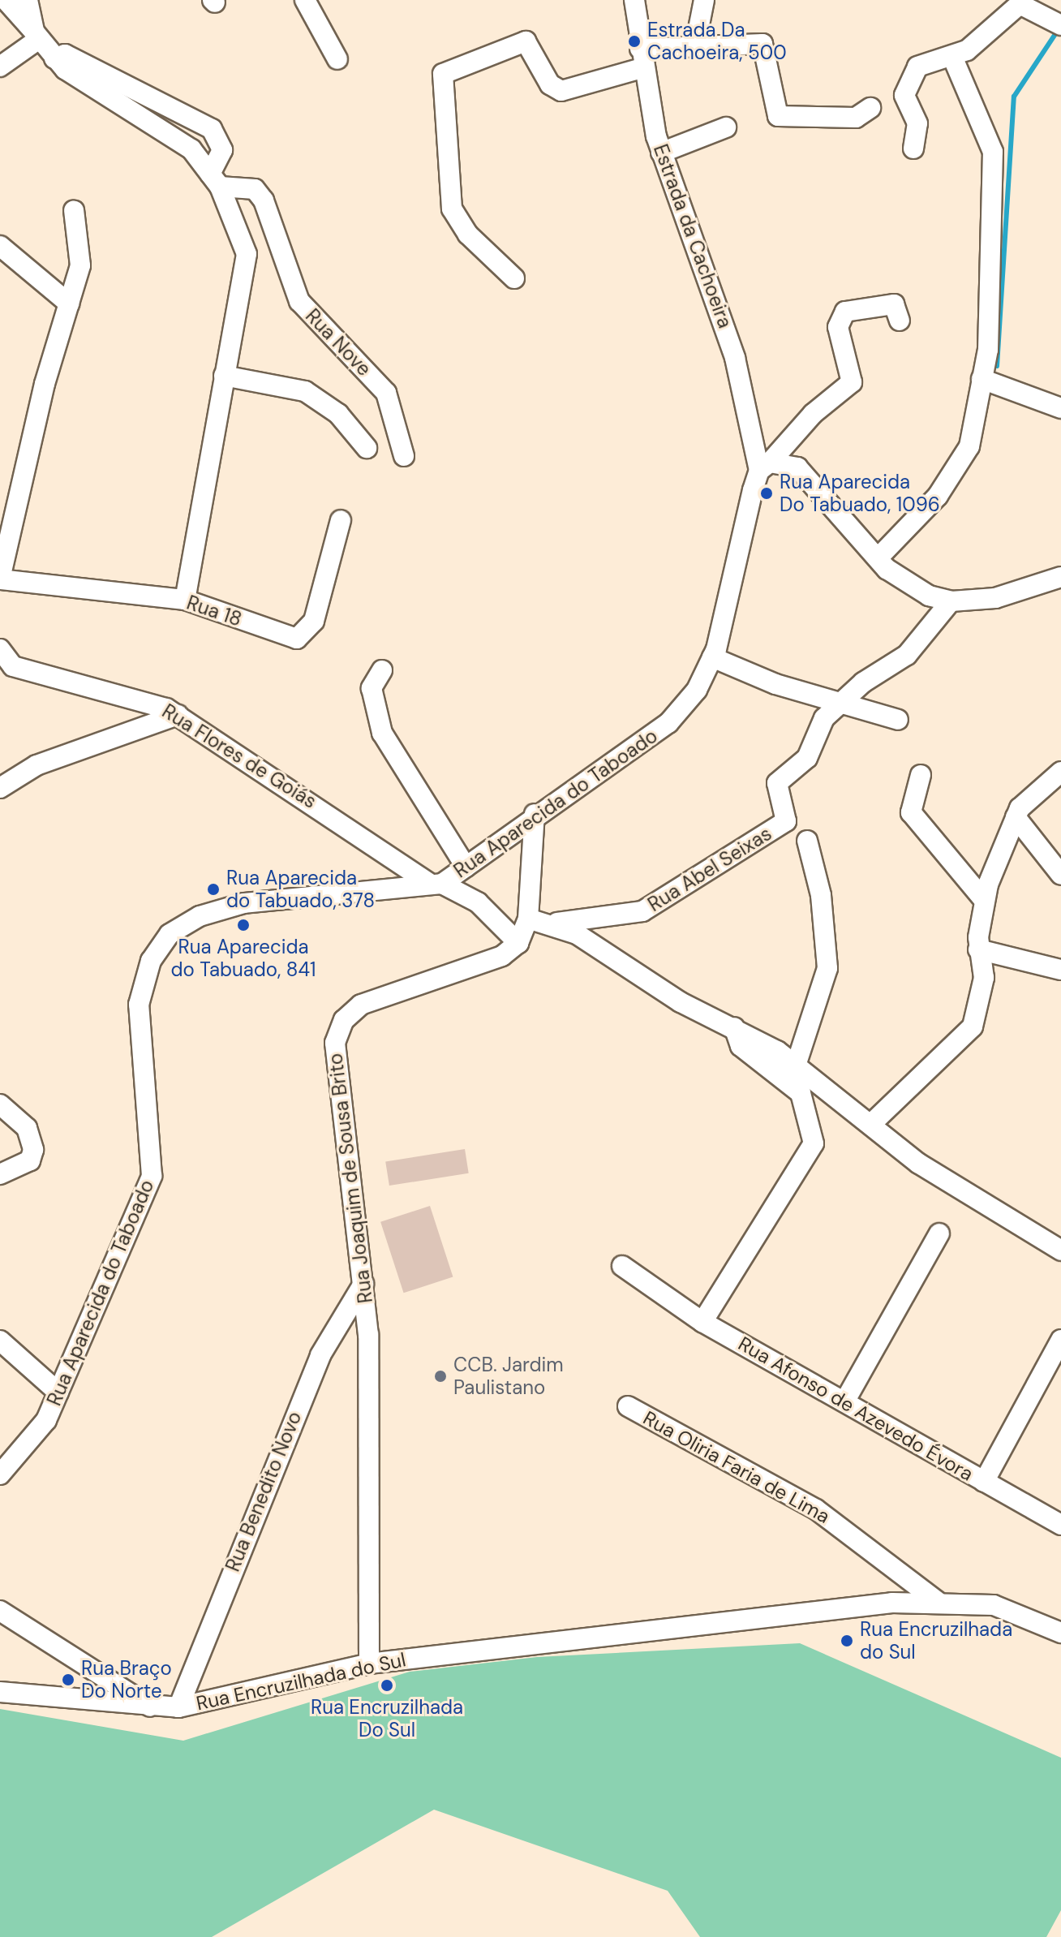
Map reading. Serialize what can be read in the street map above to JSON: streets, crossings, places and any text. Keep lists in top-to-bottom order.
{
  "streets": {
    "street": [
      "Estrada da Cachoeira",
      "Rua Nove",
      "Rua 18",
      "Rua Flores de Goiás",
      "Rua Aparecida do Taboado",
      "Rua Abel Seixas",
      "Rua Joaquim de Sousa Brito",
      "Rua Afonso de Azevedo Évora",
      "Rua Oliria Faria de Lima",
      "Rua Benedito Novo",
      "Rua Encruzilhada do Sul"
    ]
  },
  "crossings": [
    ["Estrada da Cachoeira", "Rua Aparecida do Taboado"],
    ["Rua Flores de Goiás", "Rua Aparecida do Taboado"],
    ["Rua Flores de Goiás", "Rua Joaquim de Sousa Brito"],
    ["Rua Joaquim de Sousa Brito", "Rua Benedito Novo"],
    ["Rua Joaquim de Sousa Brito", "Rua Encruzilhada do Sul"],
    ["Rua Oliria Faria de Lima", "Rua Encruzilhada do Sul"],
    ["Rua Benedito Novo", "Rua Encruzilhada do Sul"]
  ],
  "places": [
    "Estrada Da Cachoeira, 500",
    "Rua Aparecida Do Tabuado, 1096",
    "Rua Aparecida do Tabuado, 378",
    "Rua Aparecida do Tabuado, 841",
    "CCB. Jardim Paulistano",
    "Rua Encruzilhada do Sul",
    "Rua Braço Do Norte",
    "Rua Encruzilhada Do Sul"
  ]
}
